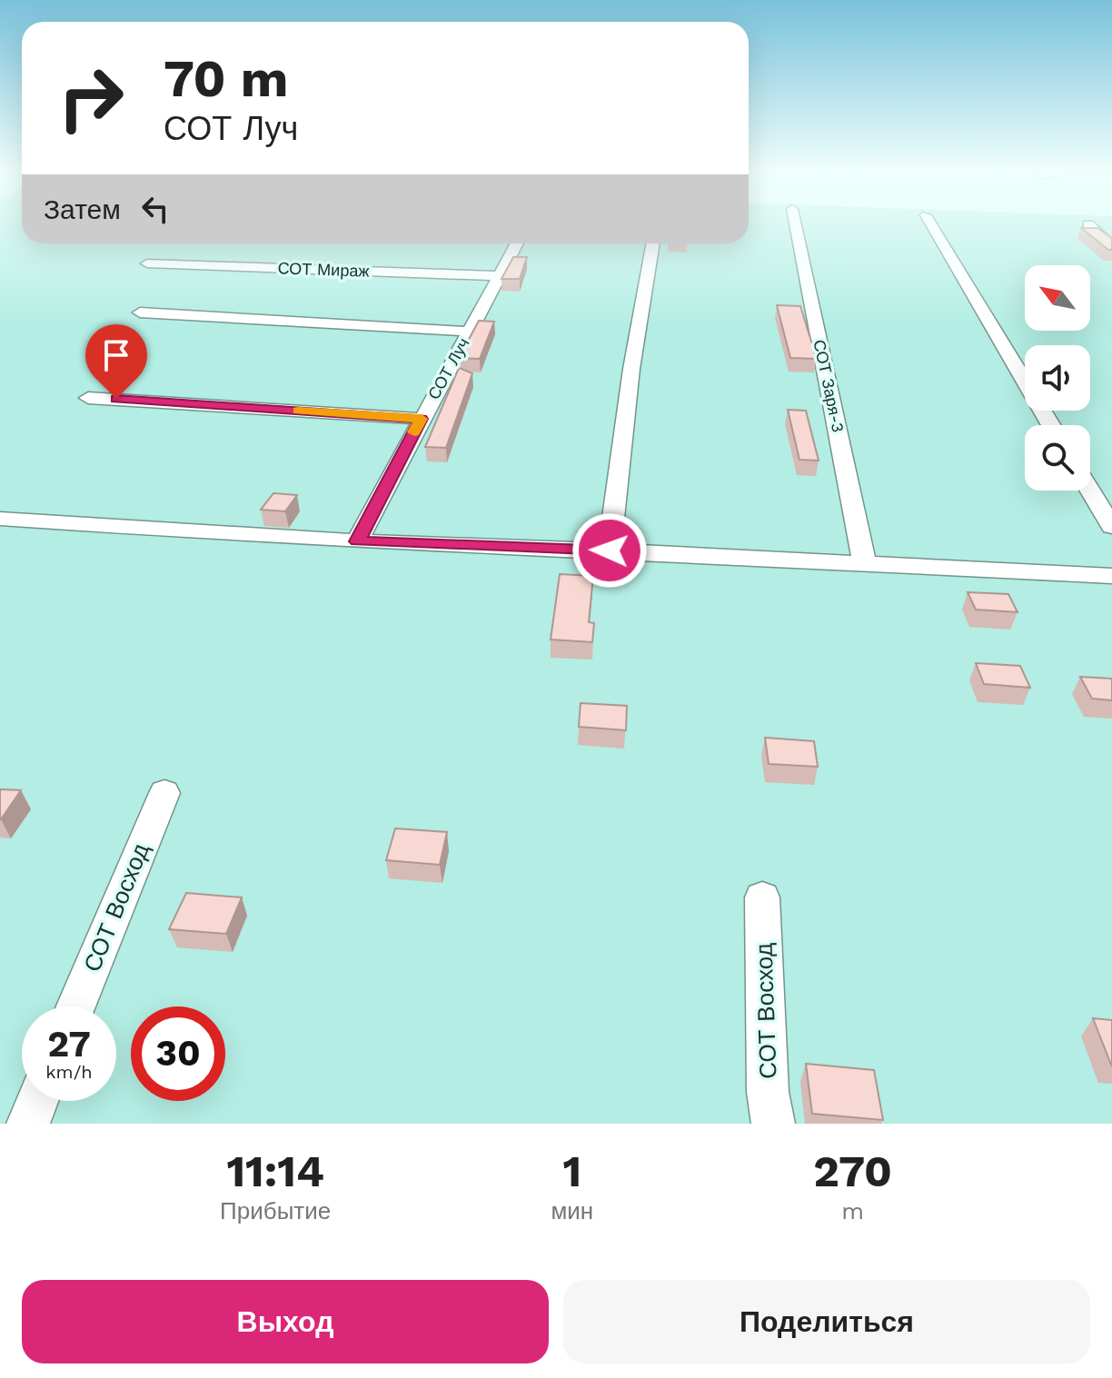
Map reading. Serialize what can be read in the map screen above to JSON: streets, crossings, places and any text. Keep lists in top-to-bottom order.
{
  "streets": {
    "street": [
      "СОТ Мираж",
      "СОТ Луч",
      "СОТ Заря-3",
      "СОТ Восход"
    ]
  },
  "crossings": [
    ["СОТ Мираж", "СОТ Луч"]
  ],
  "north": "top left",
  "page": {
    "turn": ["70 m", "СОТ Луч"],
    "then": "Затем",
    "speed": "27 km/h",
    "limit": "30",
    "eta": [
      "11:14",
      "Прибытие",
      "1",
      "мин",
      "270",
      "m"
    ],
    "buttons": ["Выход", "Поделиться"]
  }
}
